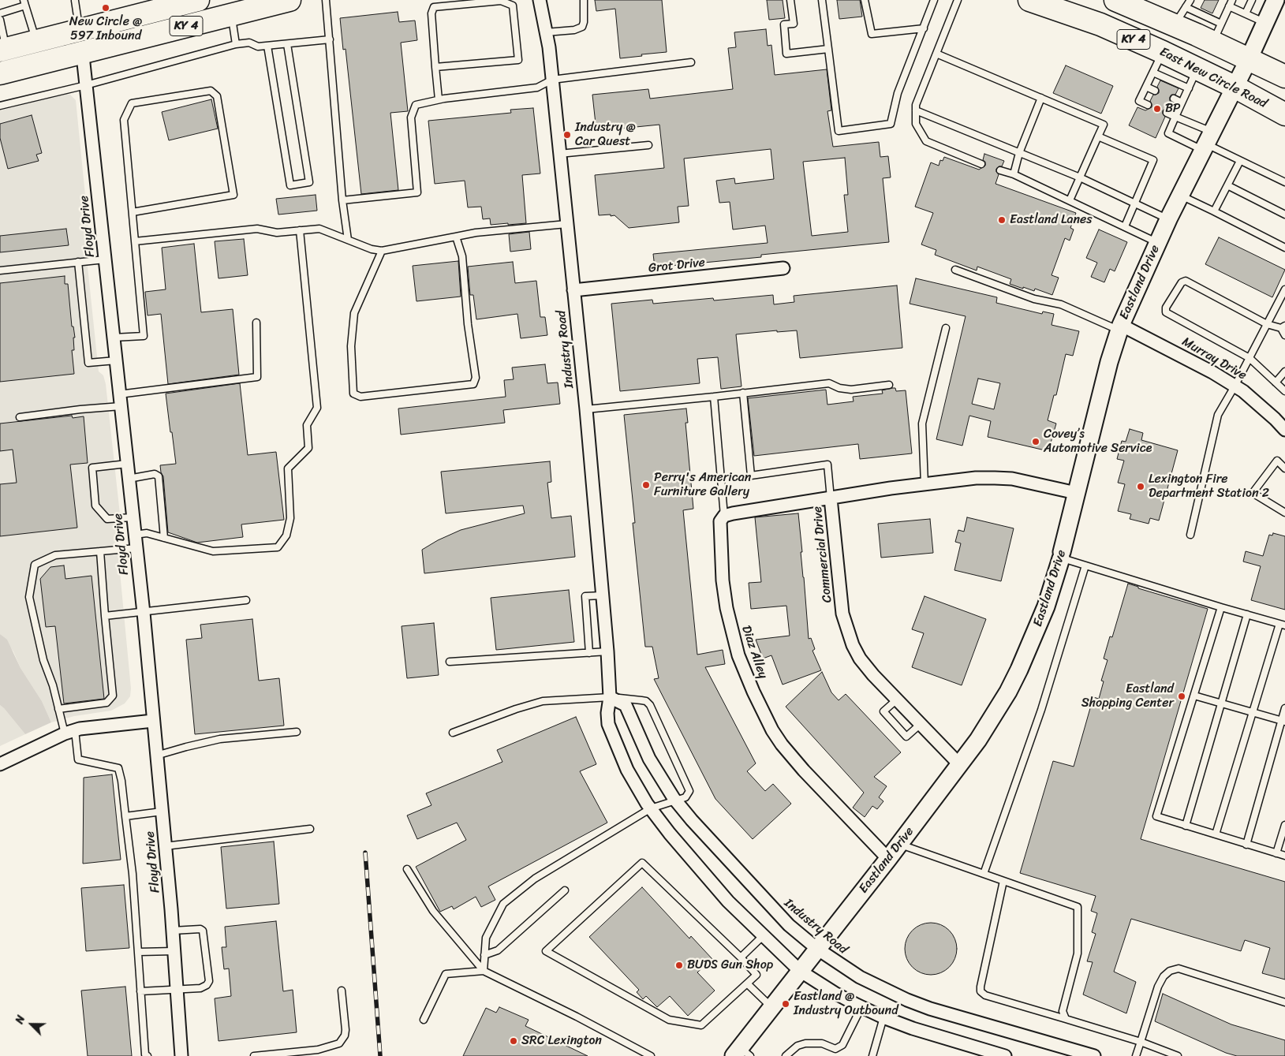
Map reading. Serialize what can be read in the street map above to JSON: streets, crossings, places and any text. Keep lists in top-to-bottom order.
{
  "streets": {
    "highway": ["KY 4", "East New Circle Road"],
    "street": [
      "Floyd Drive",
      "Grot Drive",
      "Eastland Drive",
      "Industry Road",
      "Murray Drive",
      "Commercial Drive",
      "Diaz Alley"
    ]
  },
  "crossings": [
    ["KY 4", "Floyd Drive"],
    ["KY 4", "Eastland Drive"],
    ["East New Circle Road", "Eastland Drive"],
    ["Grot Drive", "Industry Road"],
    ["Eastland Drive", "Industry Road"],
    ["Eastland Drive", "Murray Drive"],
    ["Eastland Drive", "Commercial Drive"],
    ["Eastland Drive", "Diaz Alley"]
  ],
  "places": [
    "New Circle @ 597 Inbound",
    "BP",
    "Industry @ Car Quest",
    "Eastland Lanes",
    "Covey’s Automotive Service",
    "Perry's American Furniture Gallery",
    "Lexington Fire Department Station 2",
    "Eastland Shopping Center",
    "BUDS Gun Shop",
    "Eastland @ Industry Outbound",
    "SRC Lexington"
  ],
  "north": "top left"
}
